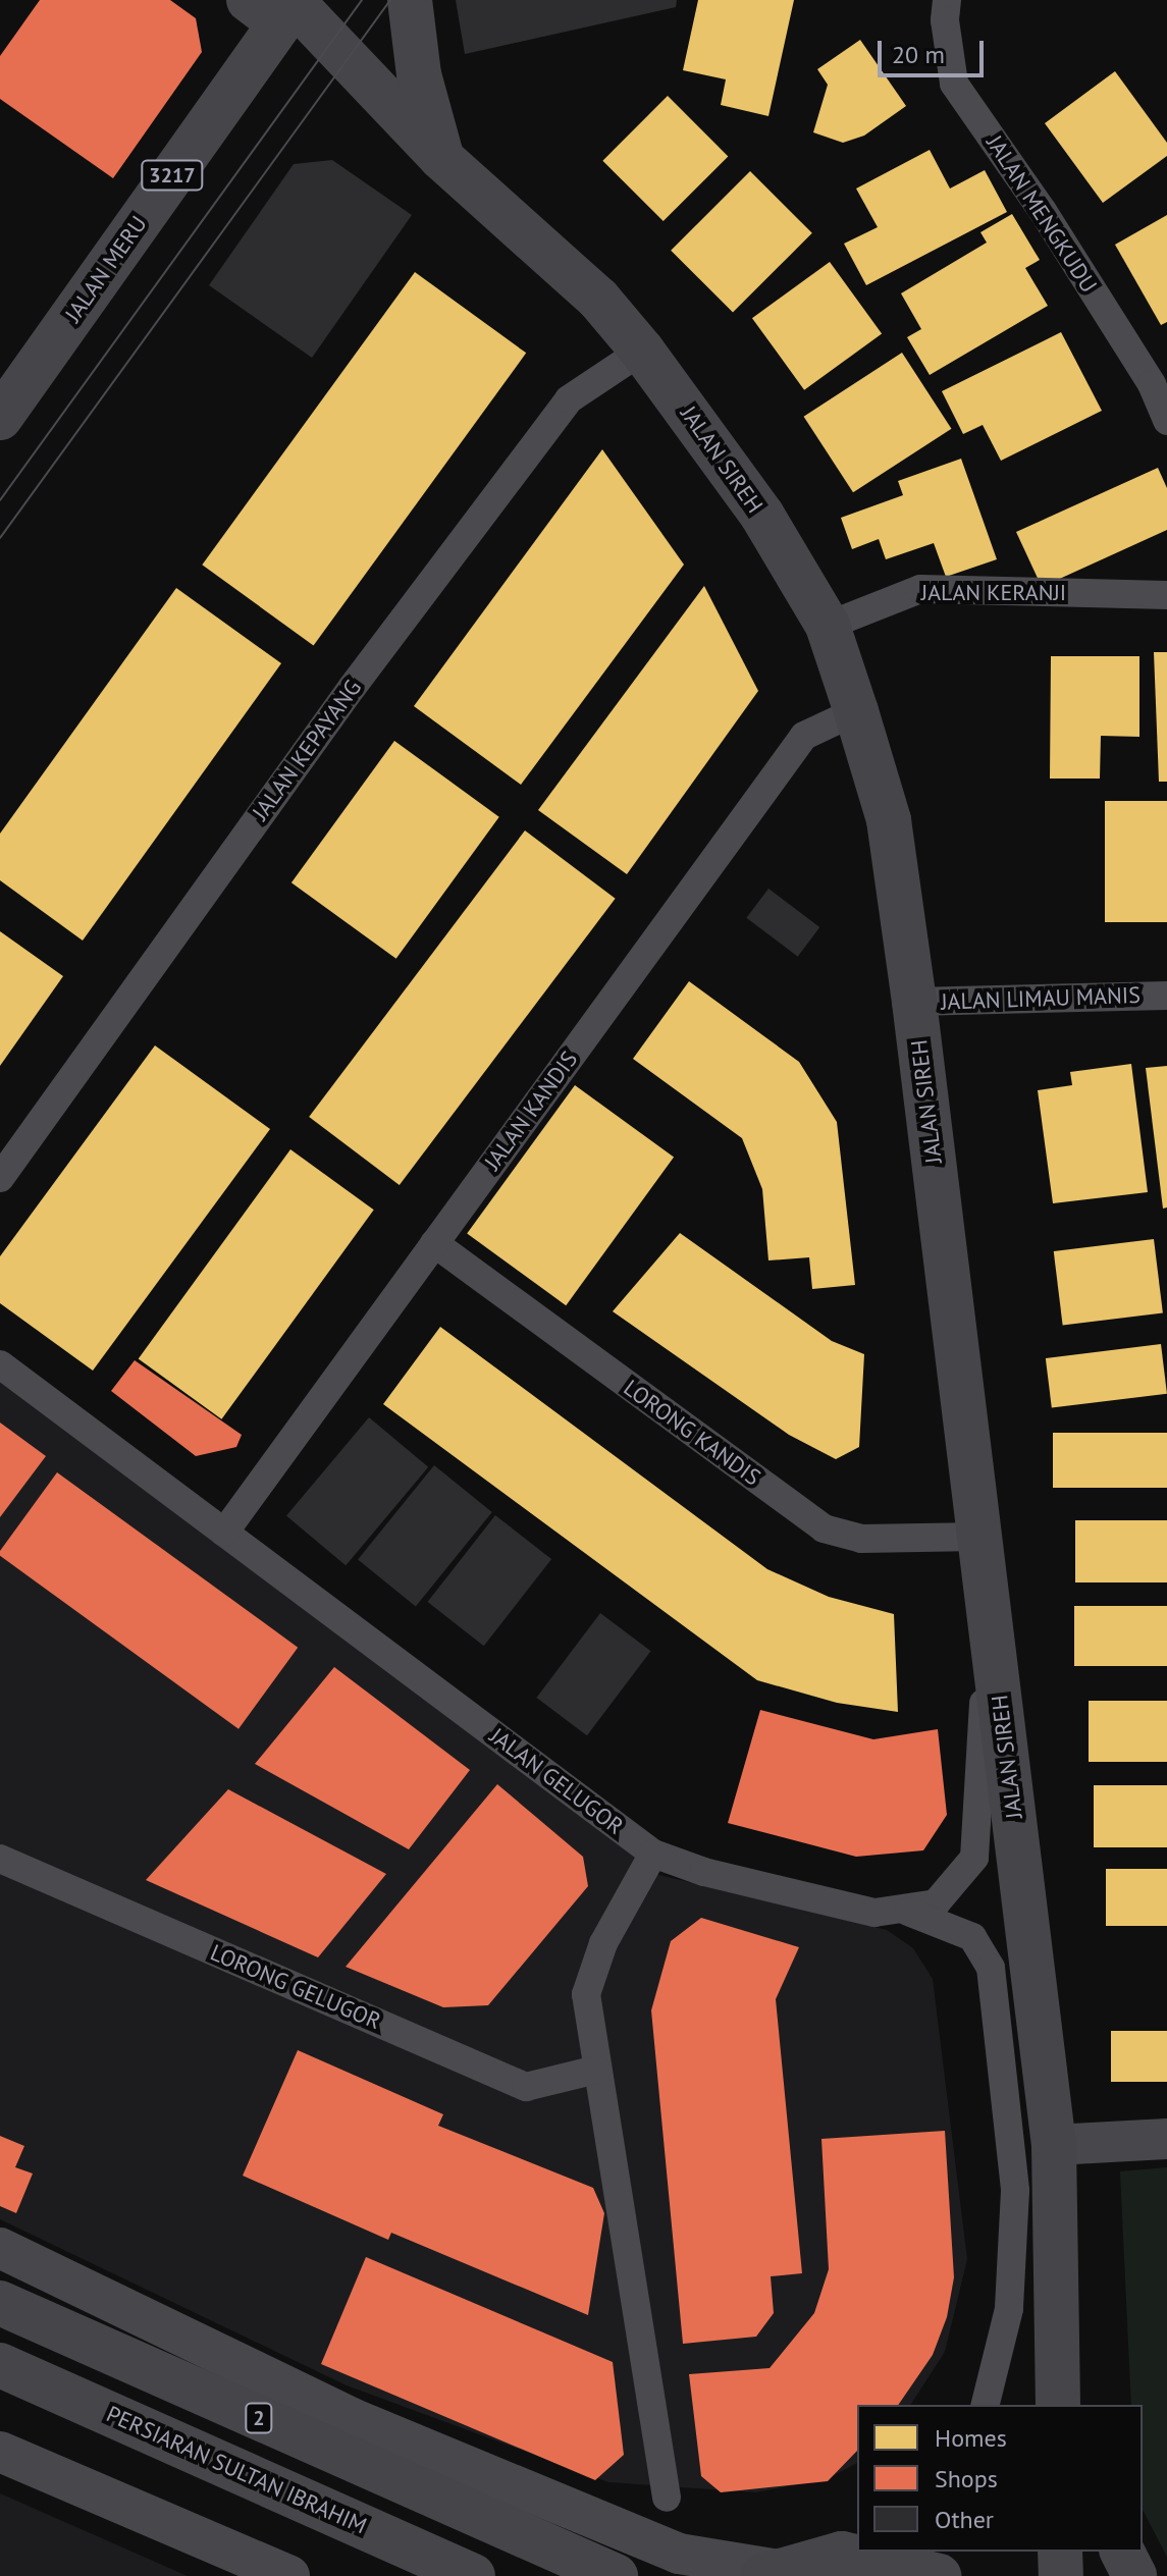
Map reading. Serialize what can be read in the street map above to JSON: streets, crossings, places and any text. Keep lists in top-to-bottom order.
{
  "streets": {
    "highway": [
      "3217",
      "JALAN MERU",
      "JALAN SIREH",
      "2",
      "PERSIARAN SULTAN IBRAHIM"
    ],
    "street": [
      "JALAN MENGKUDU",
      "JALAN KERANJI",
      "JALAN KEPAYANG",
      "JALAN LIMAU MANIS",
      "JALAN KANDIS",
      "LORONG KANDIS",
      "JALAN GELUGOR",
      "LORONG GELUGOR"
    ]
  },
  "crossings": [
    ["JALAN MERU", "JALAN SIREH"],
    ["JALAN SIREH", "JALAN KERANJI"],
    ["JALAN SIREH", "JALAN KEPAYANG"],
    ["JALAN SIREH", "JALAN LIMAU MANIS"],
    ["JALAN SIREH", "JALAN KANDIS"],
    ["JALAN SIREH", "LORONG KANDIS"],
    ["JALAN SIREH", "JALAN GELUGOR"],
    ["JALAN KANDIS", "LORONG KANDIS"],
    ["JALAN KANDIS", "JALAN GELUGOR"]
  ],
  "legend": ["Homes", "Shops", "Other"],
  "scale_bar": "20 m"
}
